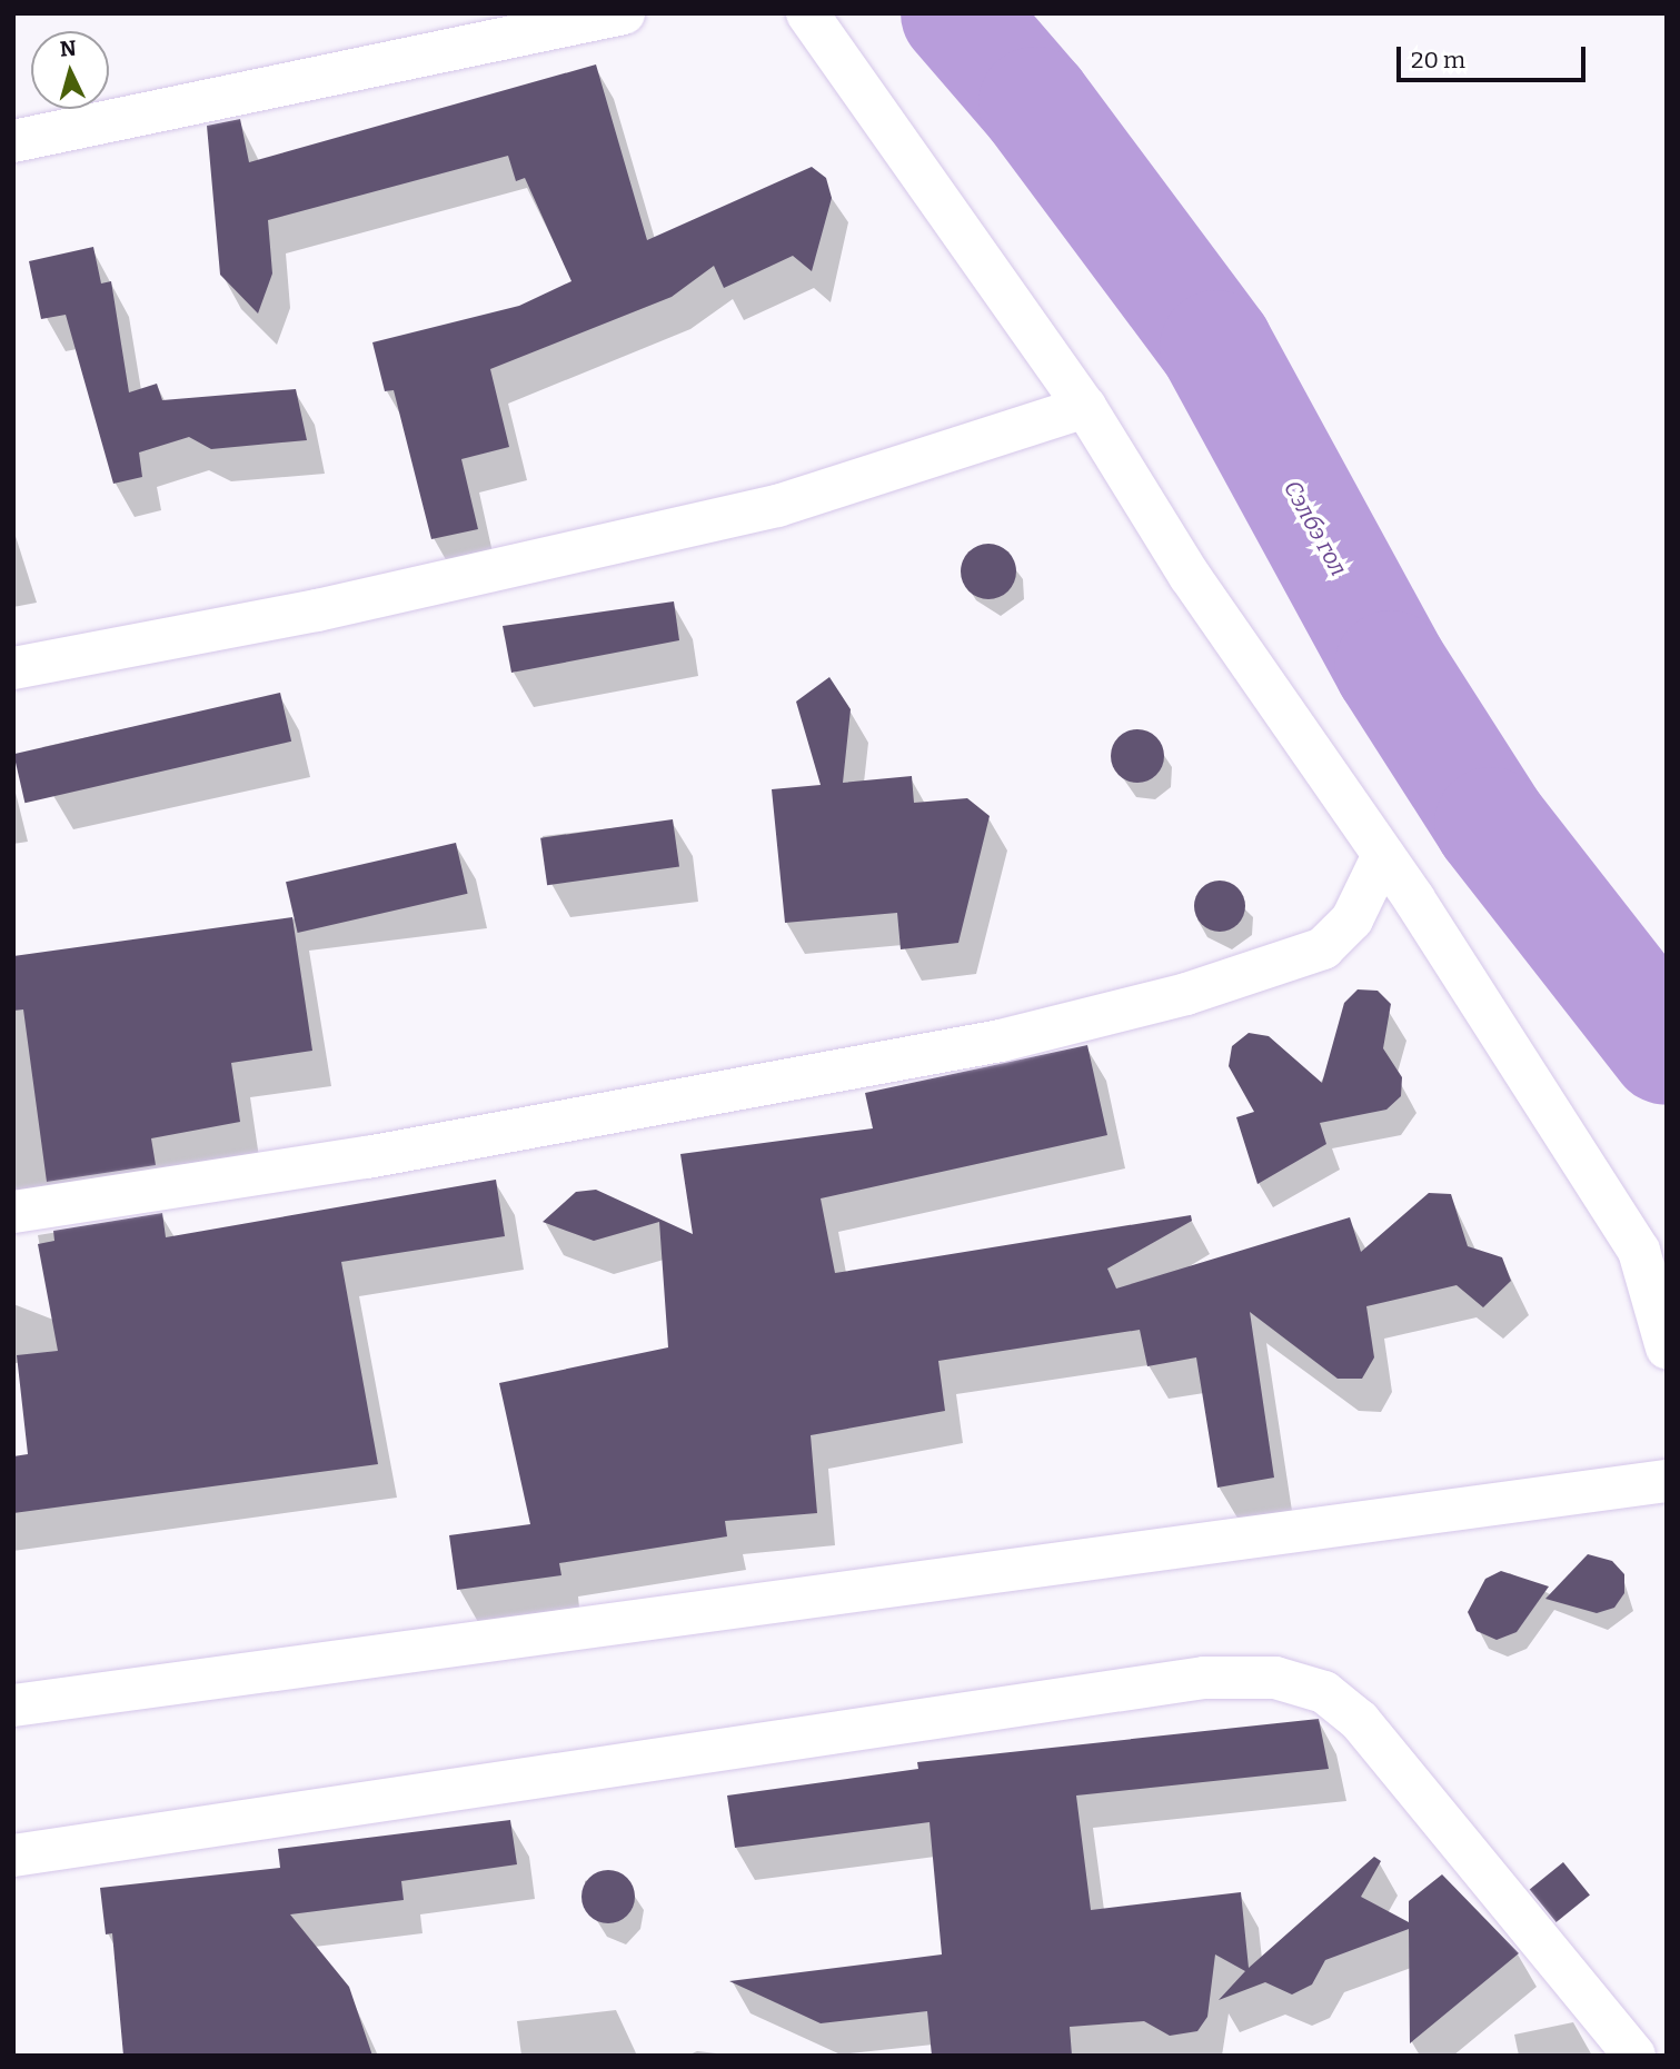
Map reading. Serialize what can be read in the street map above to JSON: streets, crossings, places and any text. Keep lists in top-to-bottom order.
{
  "water": ["Сэлбэ гол"],
  "scale_bar": "20 m",
  "north": "top"
}
